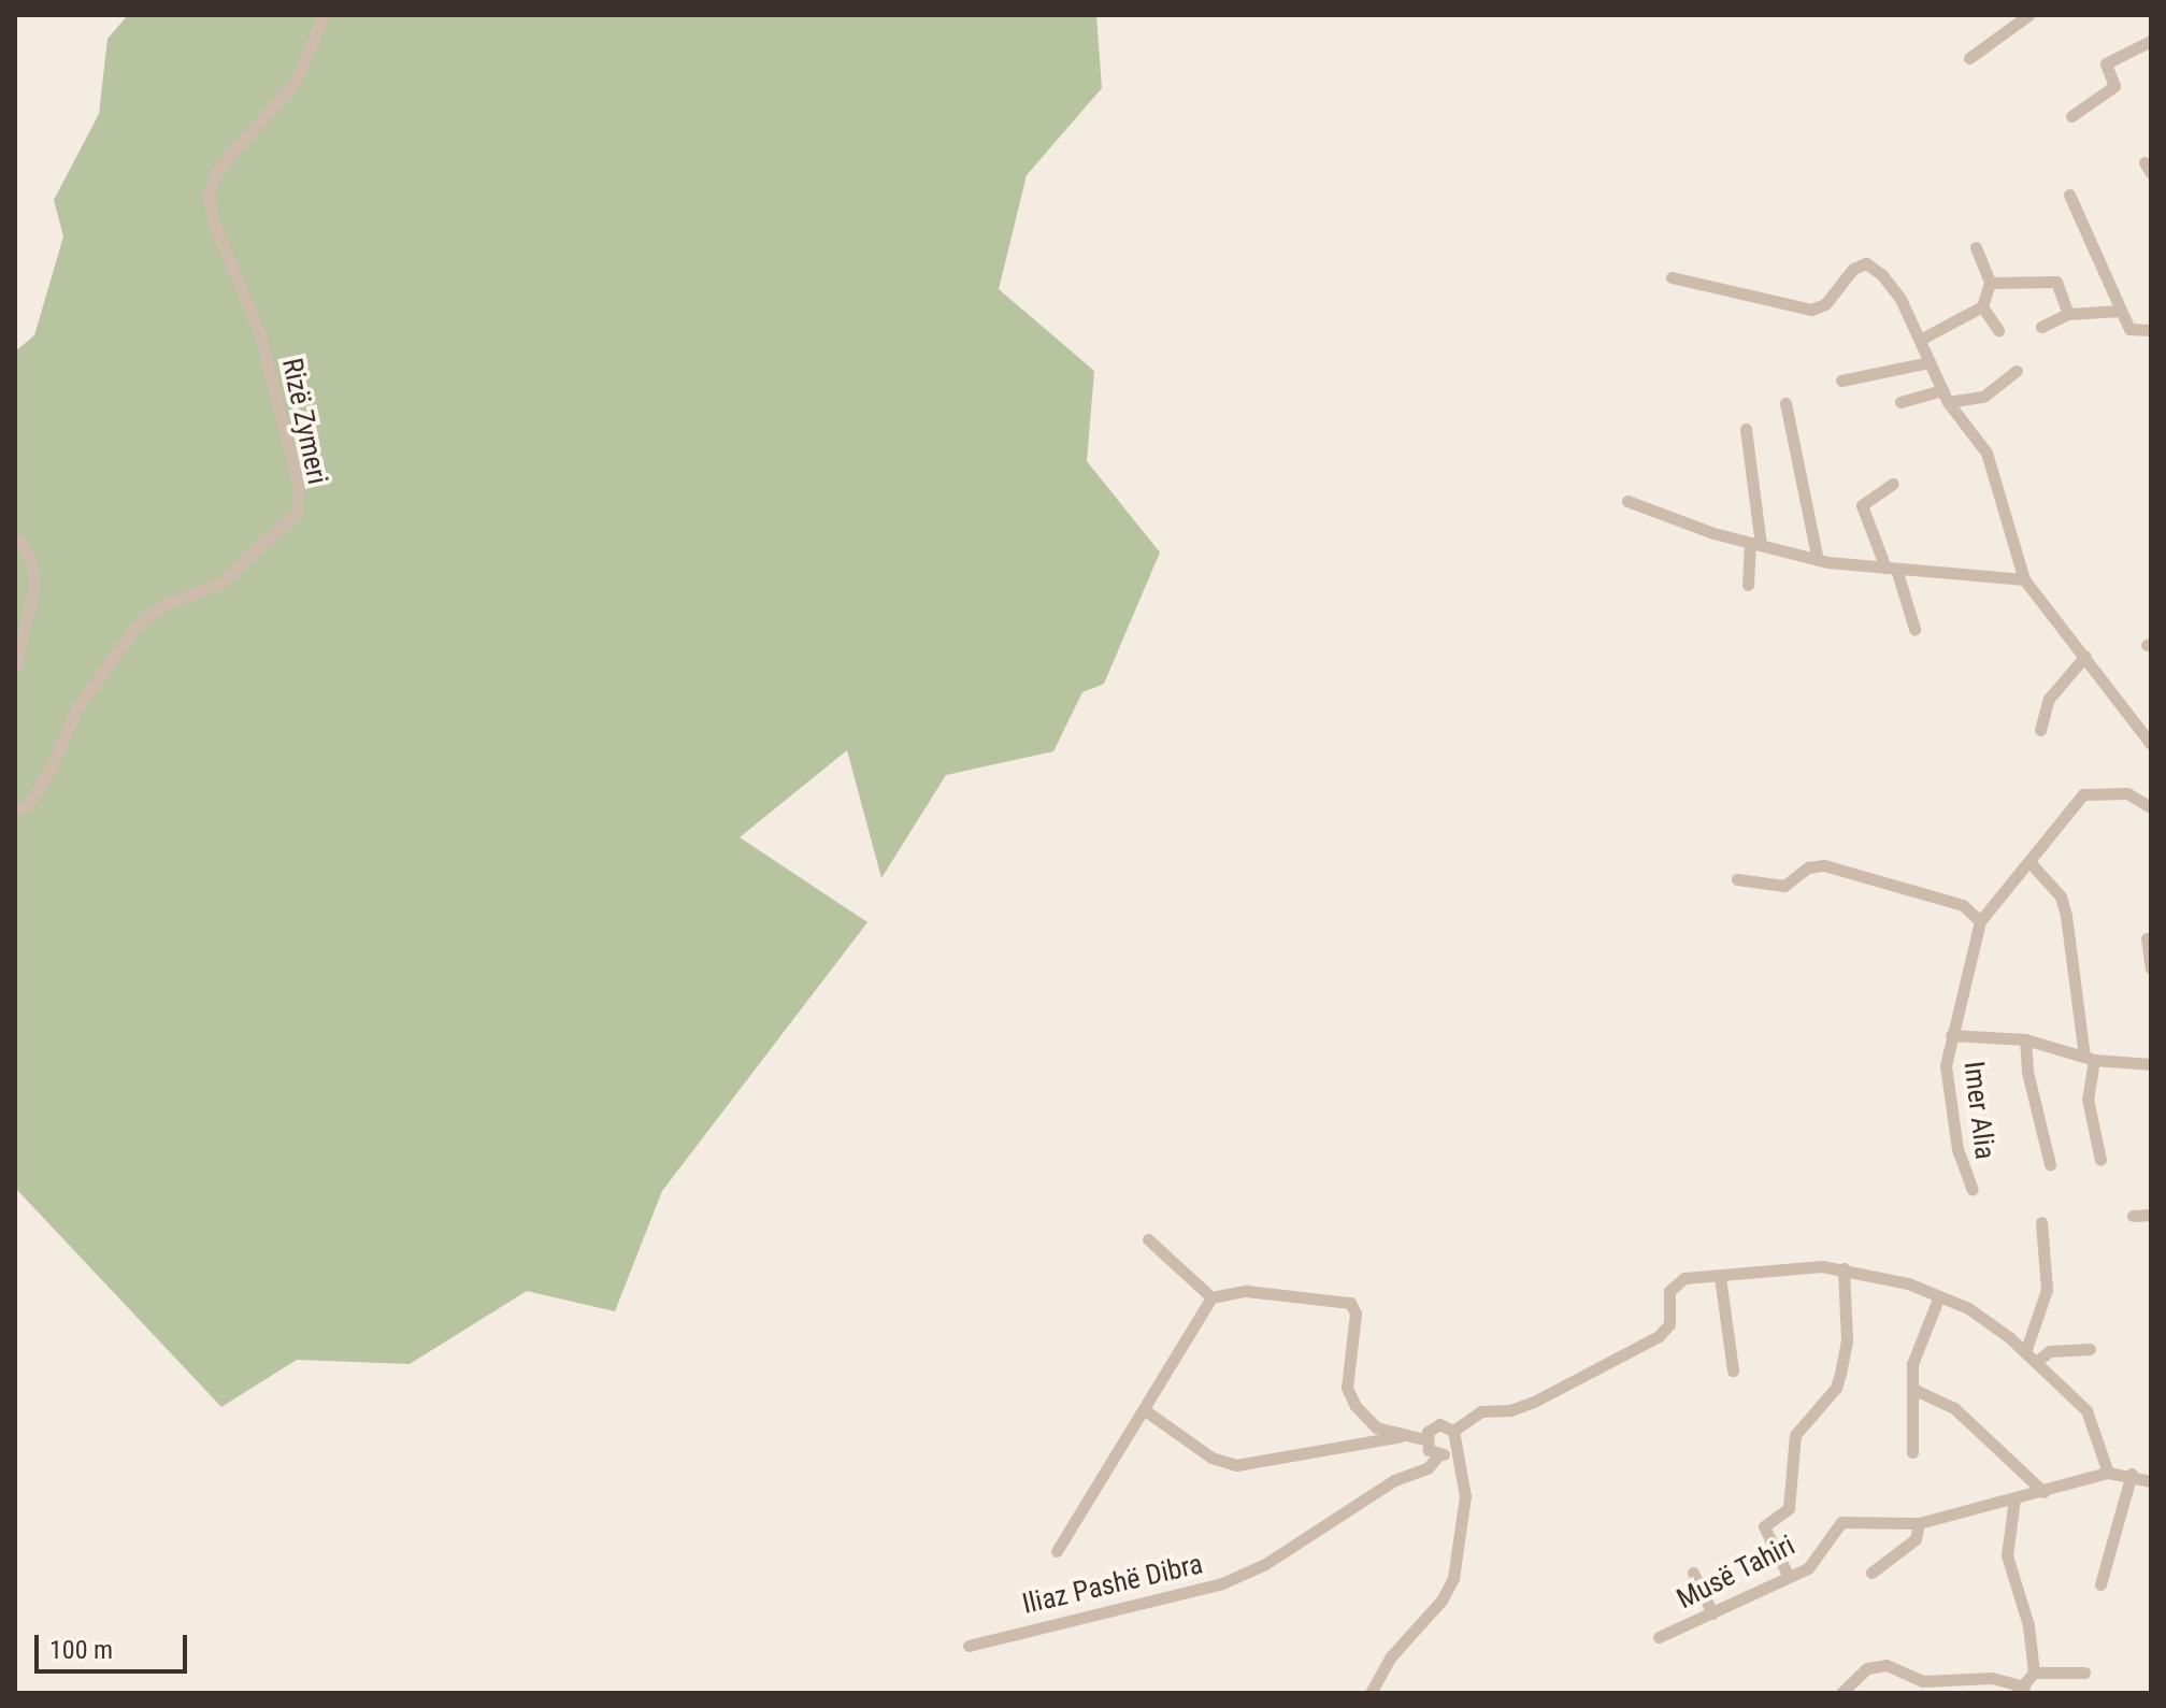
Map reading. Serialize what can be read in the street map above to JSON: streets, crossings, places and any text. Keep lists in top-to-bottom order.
{
  "streets": {
    "street": [
      "Rizë Zymeri",
      "Imer Alia",
      "Musë Tahiri",
      "Iliaz Pashë Dibra"
    ]
  },
  "scale_bar": "100 m"
}
